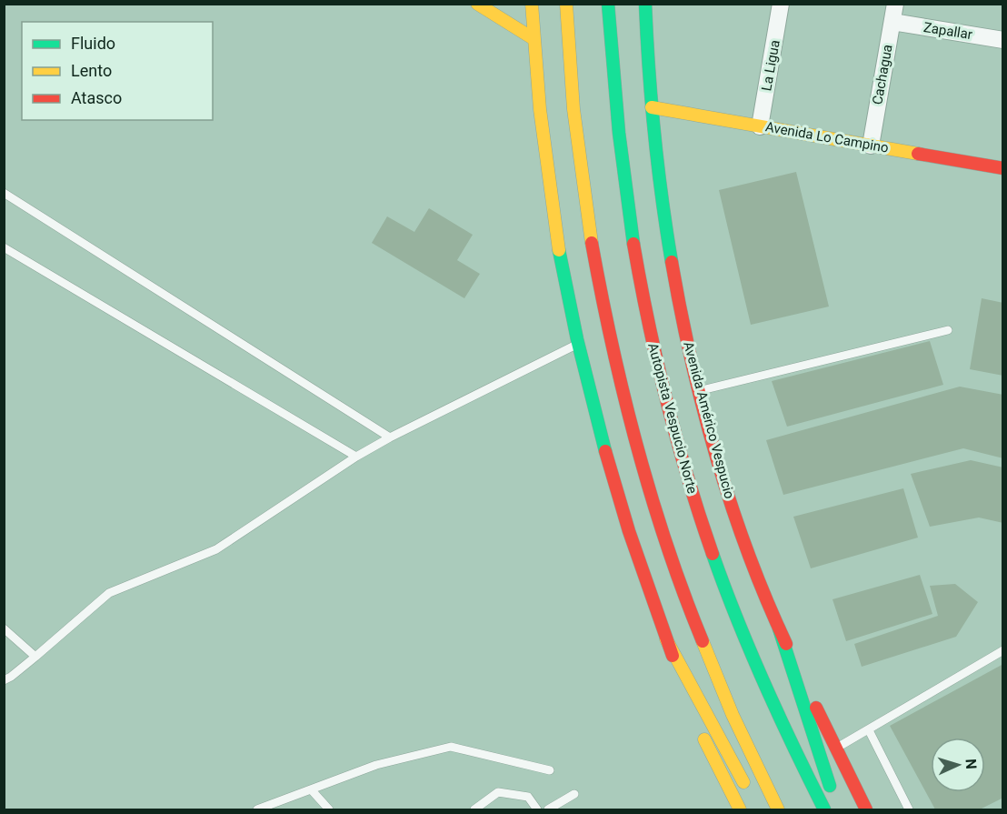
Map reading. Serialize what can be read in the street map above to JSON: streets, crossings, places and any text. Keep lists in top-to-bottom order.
{
  "streets": {
    "main road": ["Avenida Lo Campino", "Autopista Vespucio Norte", "Avenida Américo Vespucio"],
    "street": ["Zapallar", "La Ligua", "Cachagua"]
  },
  "crossings": [
    ["Zapallar", "Cachagua"],
    ["La Ligua", "Avenida Lo Campino"],
    ["Cachagua", "Avenida Lo Campino"],
    ["Avenida Lo Campino", "Avenida Américo Vespucio"]
  ],
  "legend": ["Fluido", "Lento", "Atasco"],
  "north": "right"
}
